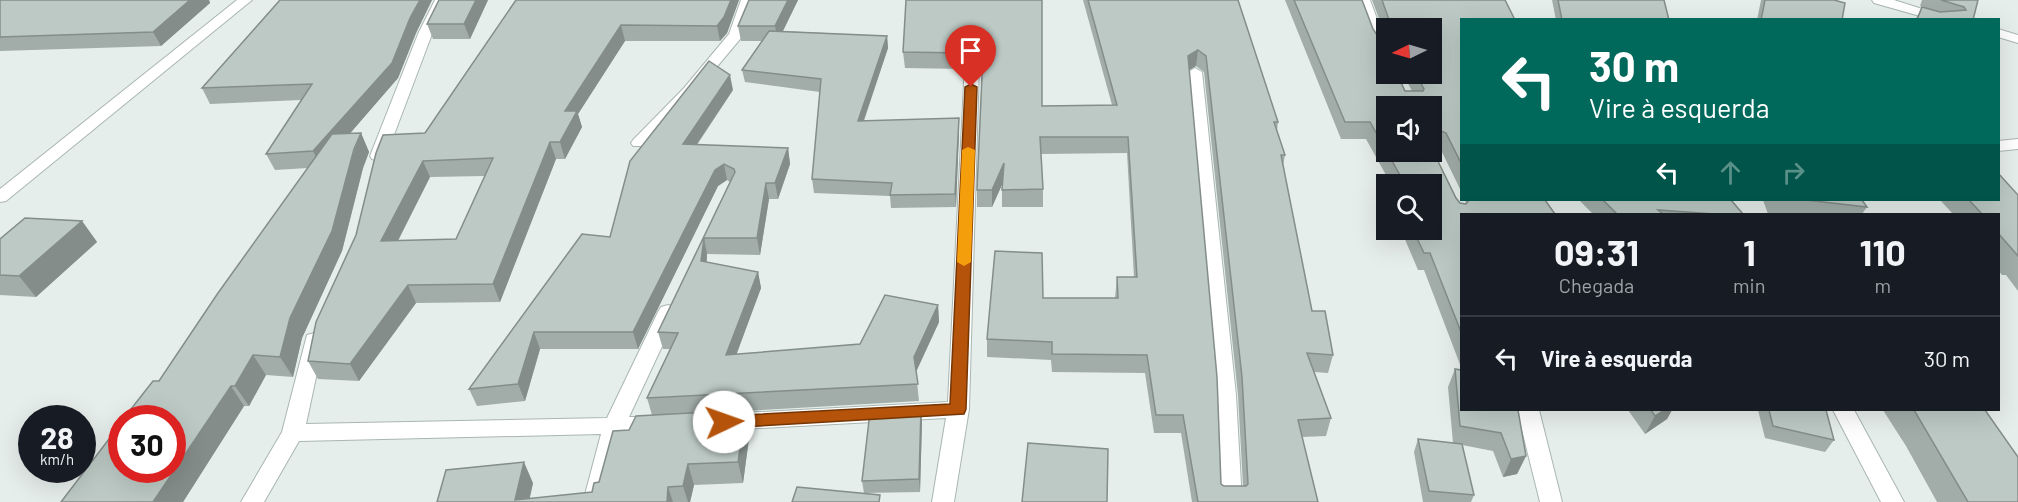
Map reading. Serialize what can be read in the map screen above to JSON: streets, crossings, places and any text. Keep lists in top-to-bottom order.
{
  "north": "left",
  "page": {
    "turn": ["30 m", "Vire à esquerda"],
    "eta": [
      "09:31",
      "Chegada",
      "1",
      "min",
      "110",
      "m"
    ],
    "list": [
      {
        "name": "Vire à esquerda",
        "value": "30 m"
      }
    ],
    "speed": "28 km/h",
    "limit": "30"
  }
}
